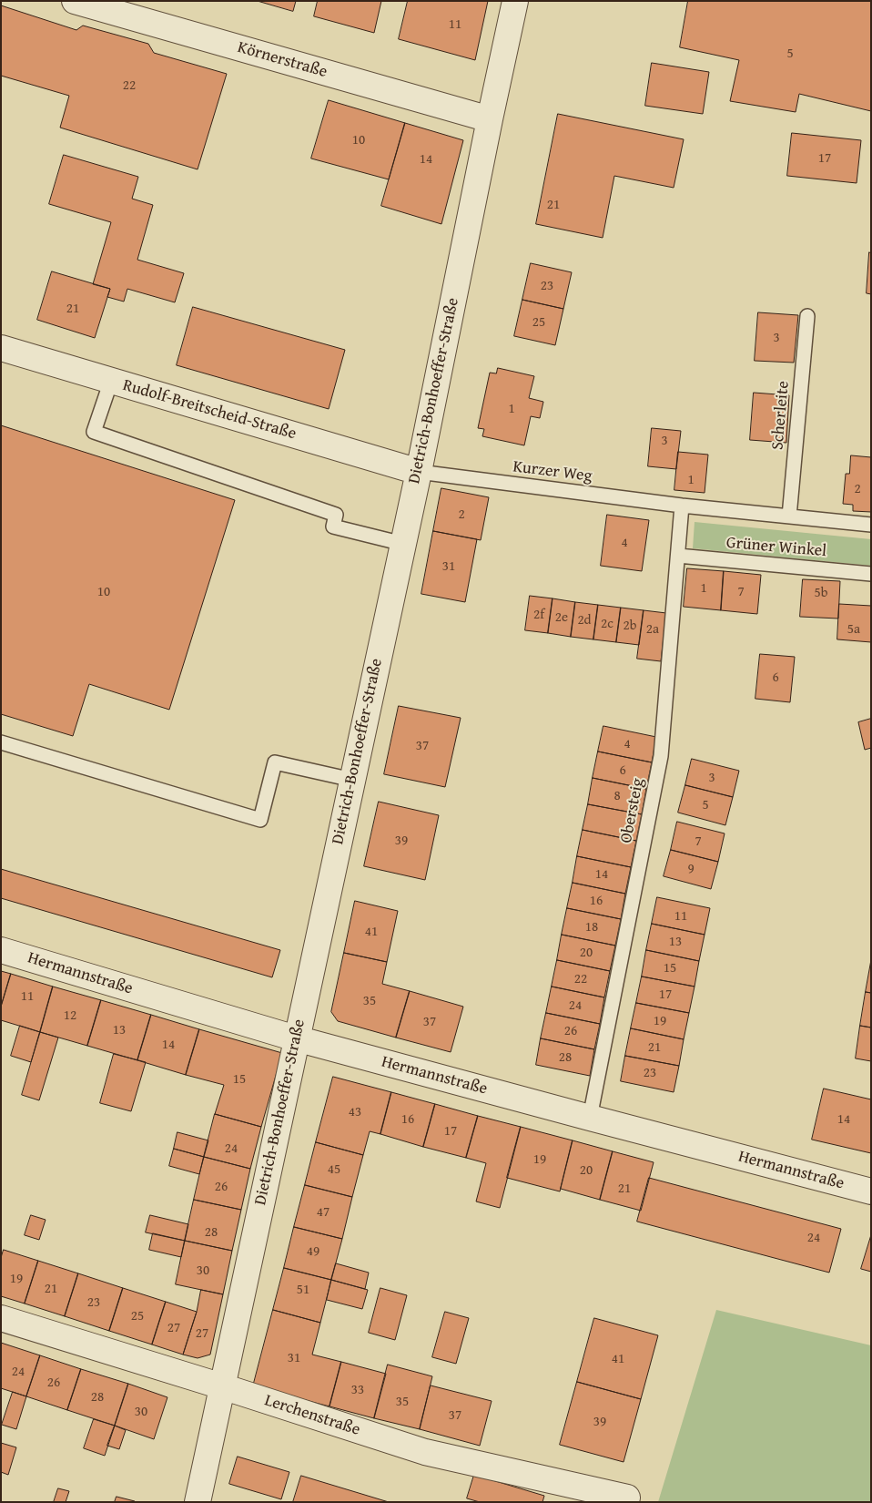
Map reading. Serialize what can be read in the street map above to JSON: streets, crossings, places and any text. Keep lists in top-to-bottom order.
{
  "streets": {
    "street": [
      "Körnerstraße",
      "Dietrich-Bonhoeffer-Straße",
      "Rudolf-Breitscheid-Straße",
      "Hermannstraße",
      "Lerchenstraße"
    ],
    "lane": [
      "Scherleite",
      "Kurzer Weg",
      "Grüner Winkel",
      "Obersteig"
    ]
  },
  "crossings": [
    ["Körnerstraße", "Dietrich-Bonhoeffer-Straße"],
    ["Dietrich-Bonhoeffer-Straße", "Rudolf-Breitscheid-Straße"],
    ["Dietrich-Bonhoeffer-Straße", "Kurzer Weg"],
    ["Dietrich-Bonhoeffer-Straße", "Hermannstraße"],
    ["Dietrich-Bonhoeffer-Straße", "Lerchenstraße"],
    ["Rudolf-Breitscheid-Straße", "Kurzer Weg"],
    ["Scherleite", "Grüner Winkel"],
    ["Kurzer Weg", "Grüner Winkel"],
    ["Kurzer Weg", "Obersteig"],
    ["Grüner Winkel", "Obersteig"],
    ["Obersteig", "Hermannstraße"]
  ],
  "house_numbers": [
    "11",
    "5",
    "22",
    "10",
    "17",
    "14",
    "21",
    "23",
    "21",
    "25",
    "3",
    "1",
    "3",
    "1",
    "2",
    "2",
    "4",
    "31",
    "1",
    "10",
    "7",
    "5b",
    "2f",
    "2e",
    "2d",
    "2c",
    "2b",
    "2a",
    "5a",
    "6",
    "4",
    "37",
    "6",
    "3",
    "8",
    "5",
    "39",
    "7",
    "9",
    "14",
    "16",
    "11",
    "18",
    "41",
    "13",
    "20",
    "15",
    "22",
    "17",
    "11",
    "35",
    "24",
    "12",
    "19",
    "37",
    "13",
    "26",
    "14",
    "21",
    "28",
    "23",
    "15",
    "43",
    "16",
    "14",
    "17",
    "24",
    "19",
    "45",
    "20",
    "26",
    "21",
    "47",
    "28",
    "24",
    "49",
    "30",
    "19",
    "21",
    "51",
    "23",
    "25",
    "27",
    "27",
    "31",
    "41",
    "24",
    "26",
    "33",
    "28",
    "35",
    "30",
    "37",
    "39"
  ]
}
